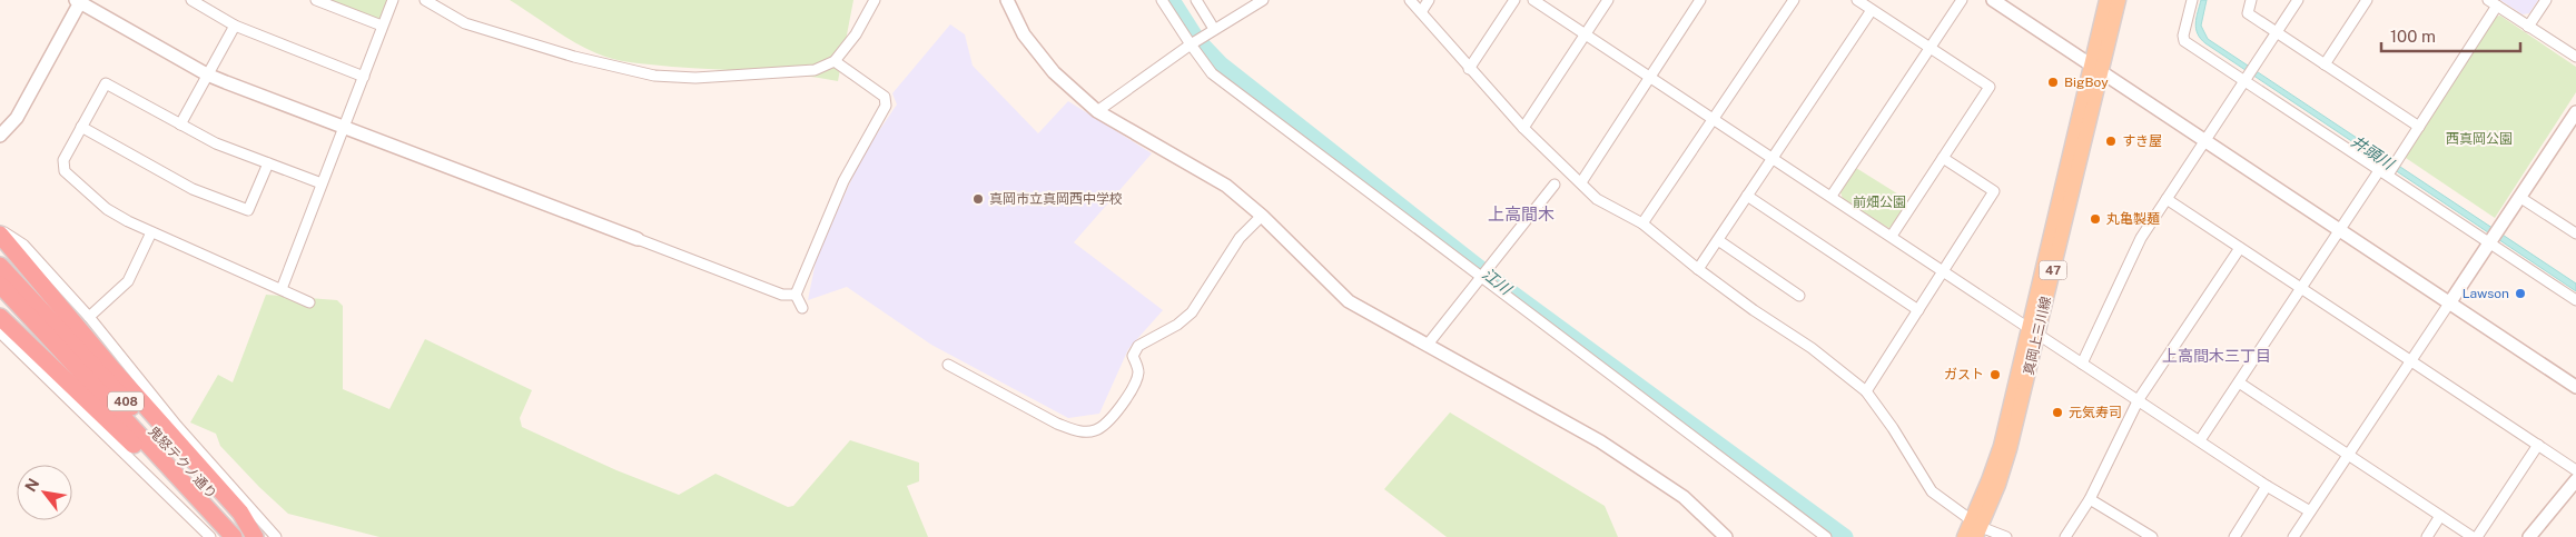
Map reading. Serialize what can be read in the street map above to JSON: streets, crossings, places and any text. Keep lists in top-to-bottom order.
{
  "streets": {
    "highway": ["408", "鬼怒テクノ通り"],
    "main road": ["47", "真岡上三川線"]
  },
  "districts": ["上高間木", "上高間木三丁目"],
  "water": ["井頭川", "江川"],
  "parks": ["西真岡公園", "前畑公園"],
  "places": [
    "BigBoy",
    "すき屋",
    "真岡市立真岡西中学校",
    "丸亀製麺",
    "Lawson",
    "ガスト",
    "元気寿司"
  ],
  "scale_bar": "100 m",
  "north": "top left"
}
